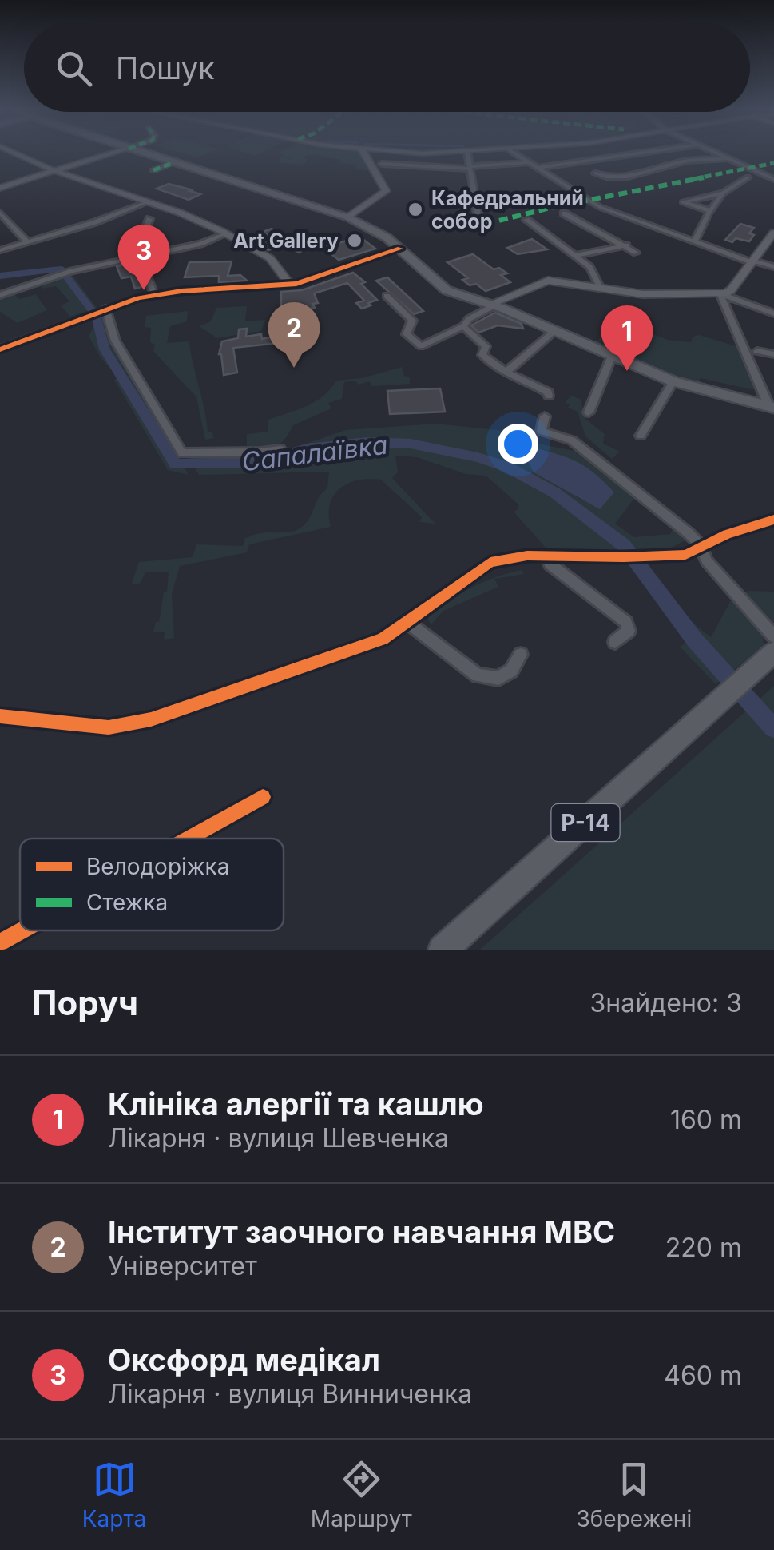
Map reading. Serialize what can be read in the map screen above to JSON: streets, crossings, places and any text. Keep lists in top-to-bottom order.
{
  "streets": {
    "main road": ["Р-14"]
  },
  "water": ["Сапалаївка"],
  "places": ["Кафедральний собор", "Art Gallery"],
  "legend": ["Велодоріжка", "Стежка"],
  "page": {
    "search": "Пошук",
    "pins": ["3", "2", "1"],
    "heading": ["Поруч", "Знайдено: 3"],
    "list": [
      {
        "mark": "1",
        "name": "Клініка алергії та кашлю",
        "note": "Лікарня · вулиця Шевченка",
        "value": "160 m"
      },
      {
        "mark": "2",
        "name": "Інститут заочного навчання МВС",
        "note": "Університет",
        "value": "220 m"
      },
      {
        "mark": "3",
        "name": "Оксфорд медікал",
        "note": "Лікарня · вулиця Винниченка",
        "value": "460 m"
      }
    ],
    "nav": ["Карта", "Маршрут", "Збережені"]
  }
}
